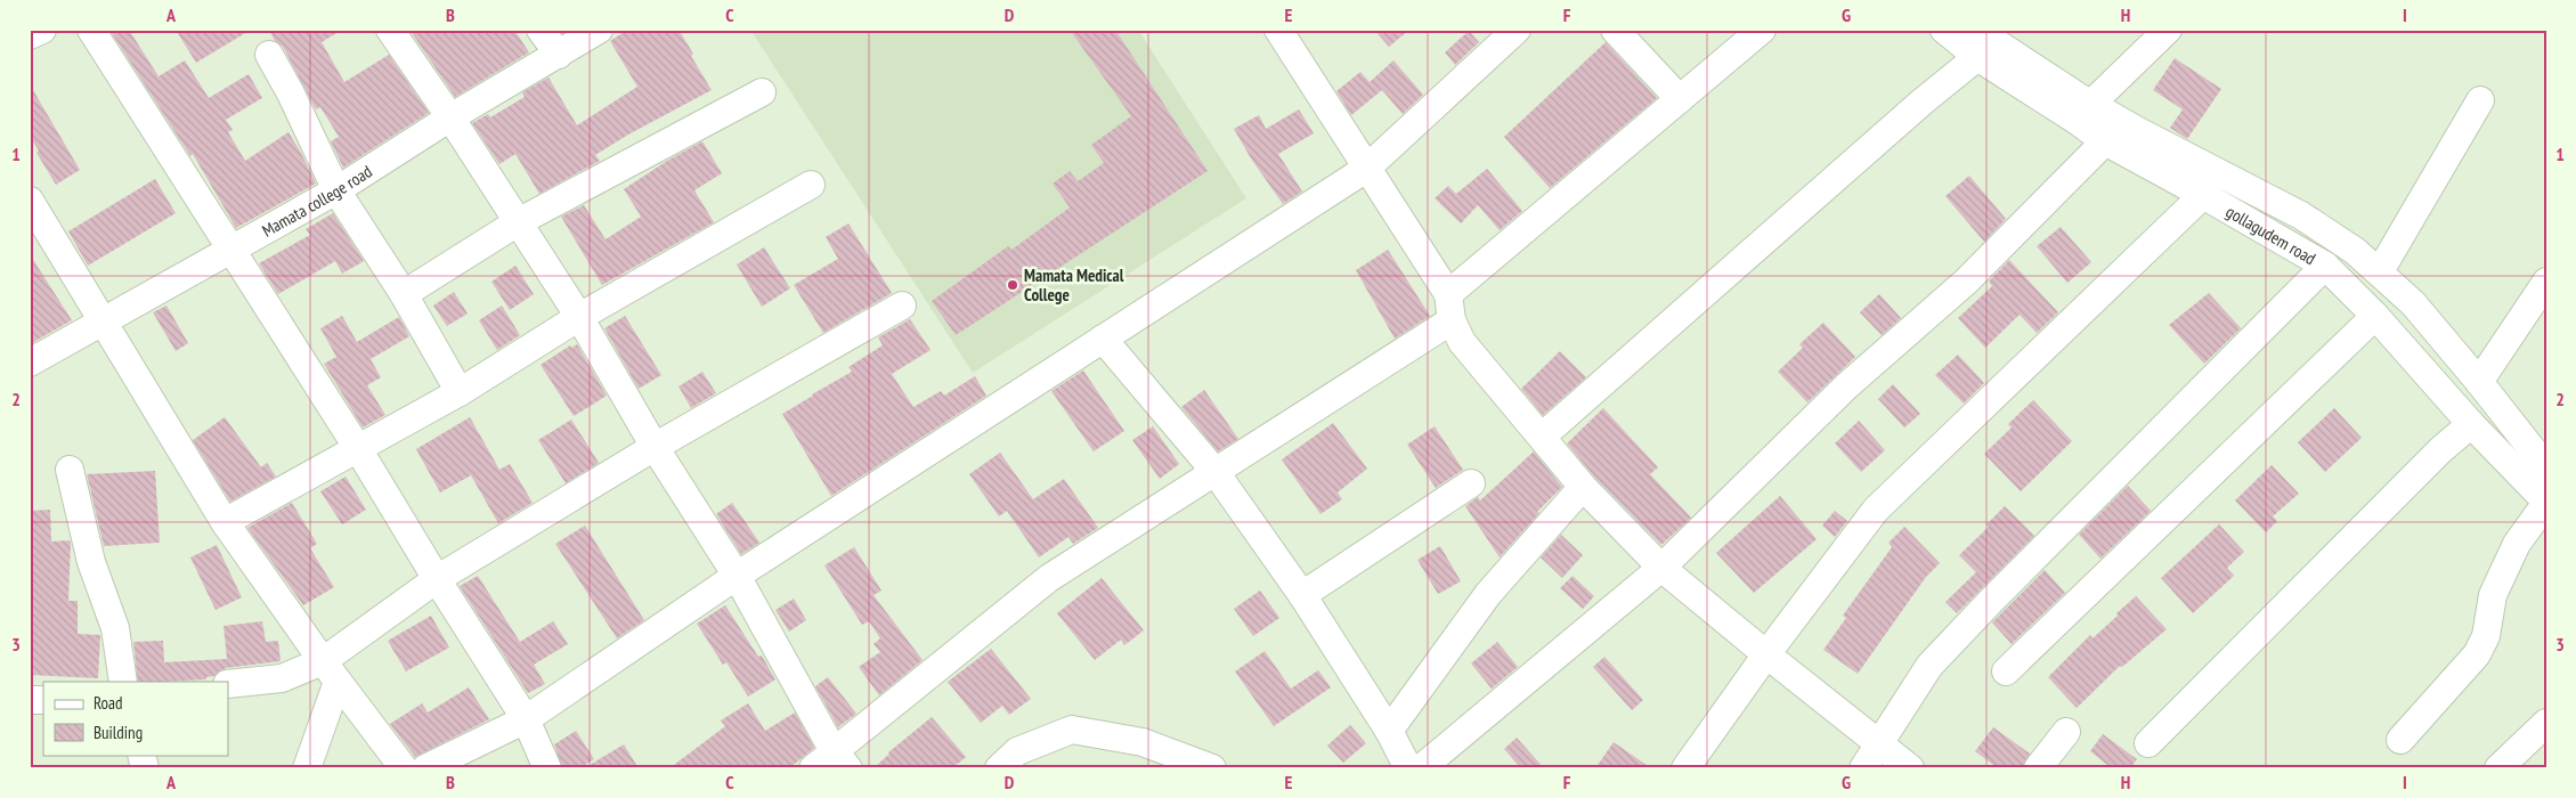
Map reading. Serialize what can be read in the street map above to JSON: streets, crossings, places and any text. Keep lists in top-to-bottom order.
{
  "streets": {
    "street": ["Mamata college road", "gollagudem road"]
  },
  "places": ["Mamata Medical College"],
  "legend": ["Road", "Building"],
  "grid": {
    "columns": [
      "A",
      "B",
      "C",
      "D",
      "E",
      "F",
      "G",
      "H",
      "I"
    ],
    "rows": ["1", "2", "3"]
  }
}
